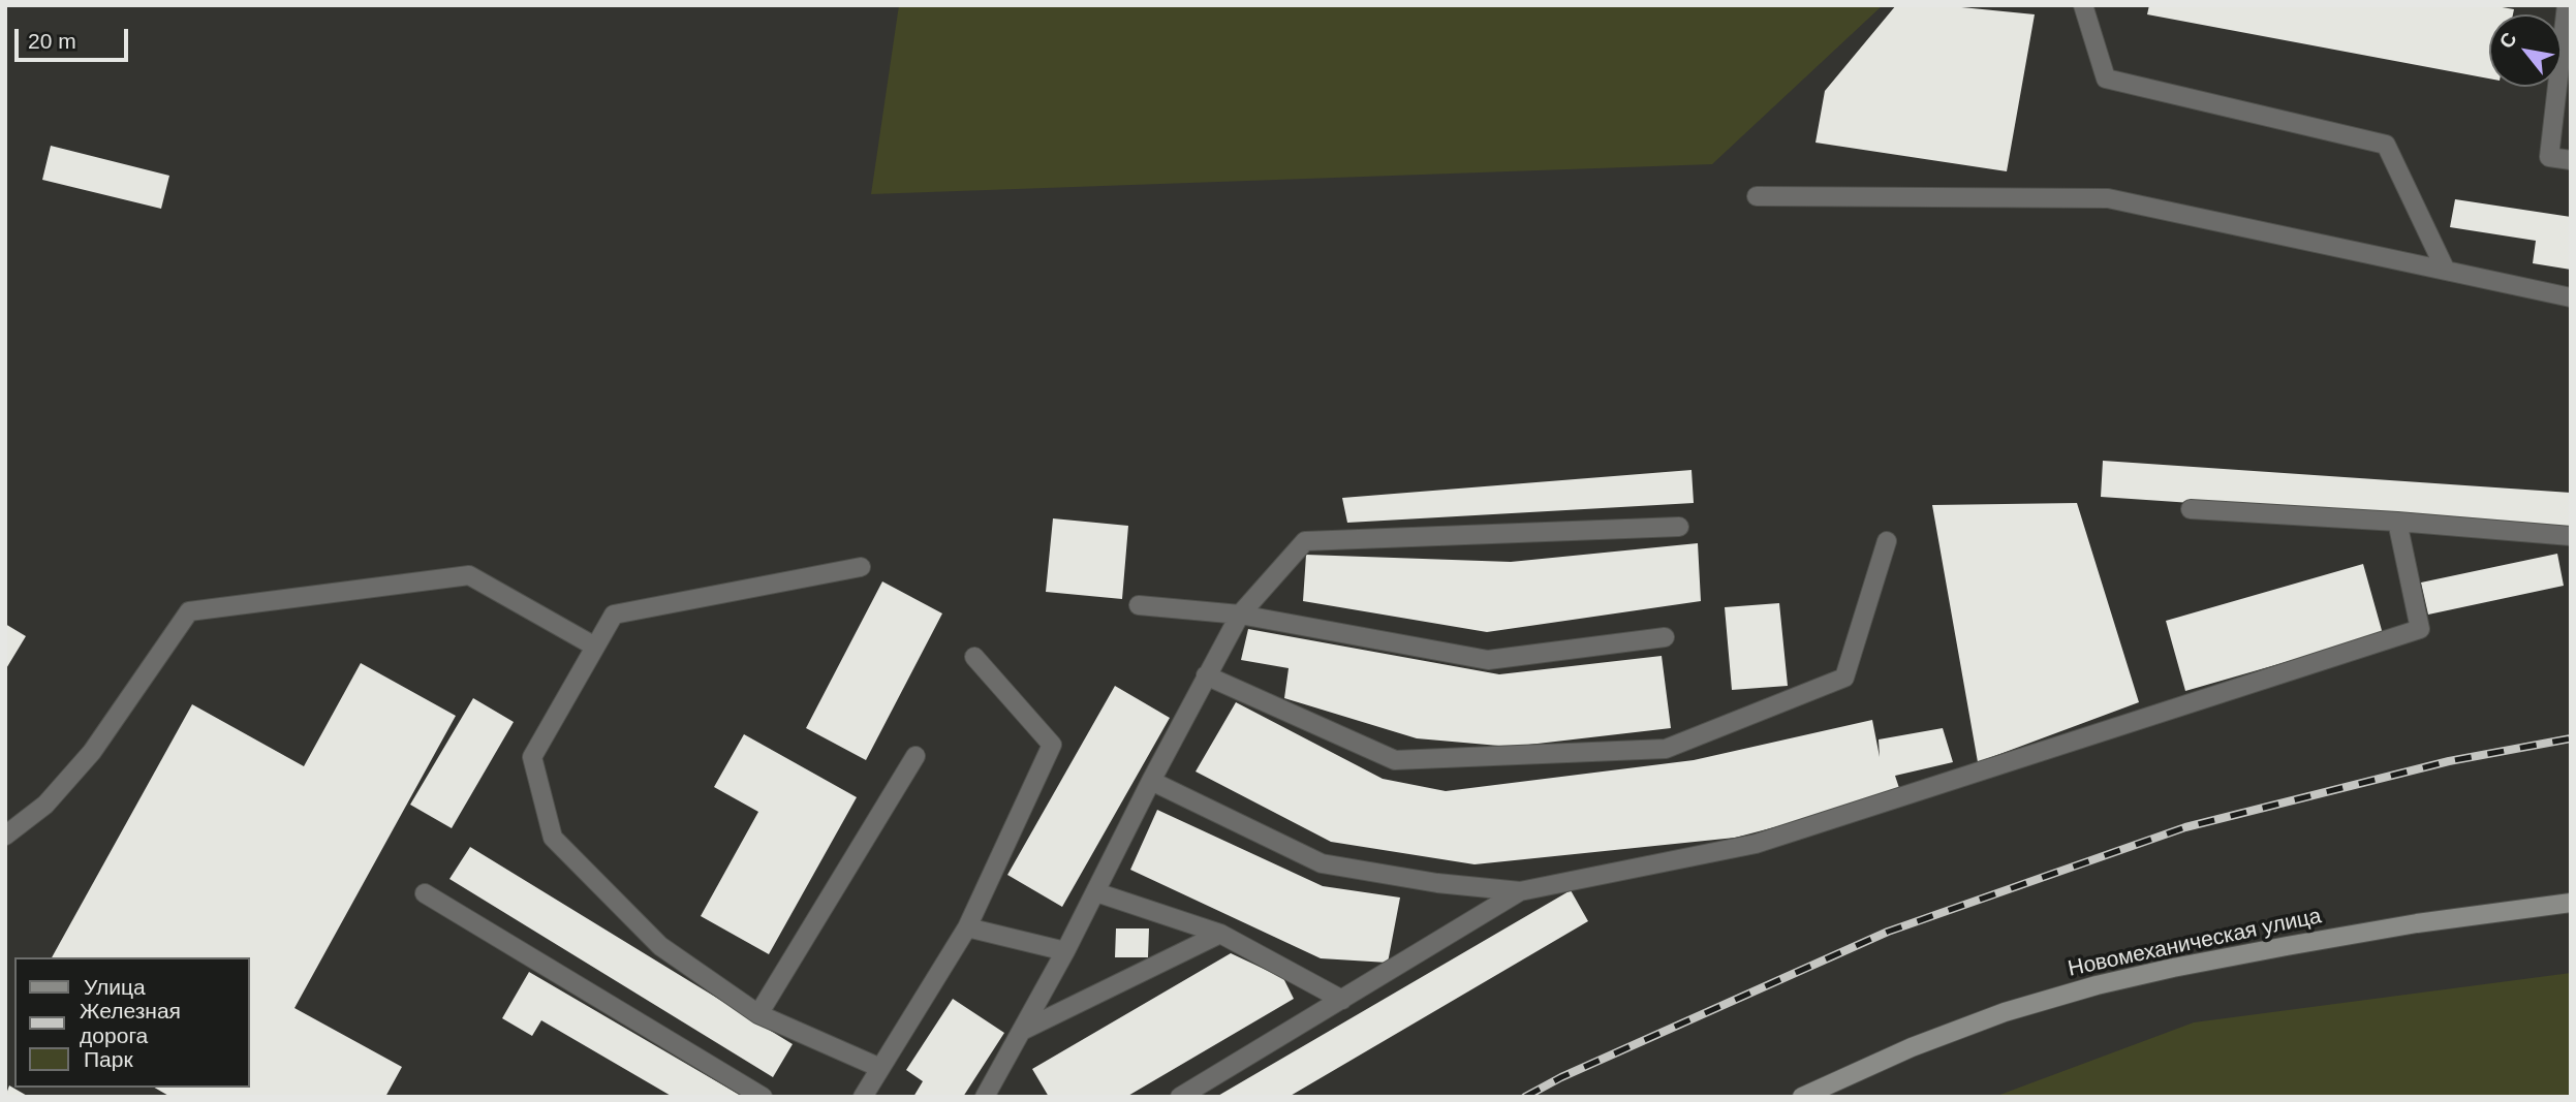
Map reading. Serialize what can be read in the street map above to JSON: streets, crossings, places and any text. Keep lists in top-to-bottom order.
{
  "streets": {
    "main road": ["Новомеханическая улица"]
  },
  "legend": ["Улица", "Железная дорога", "Парк"],
  "scale_bar": "20 m",
  "north": "top left"
}
